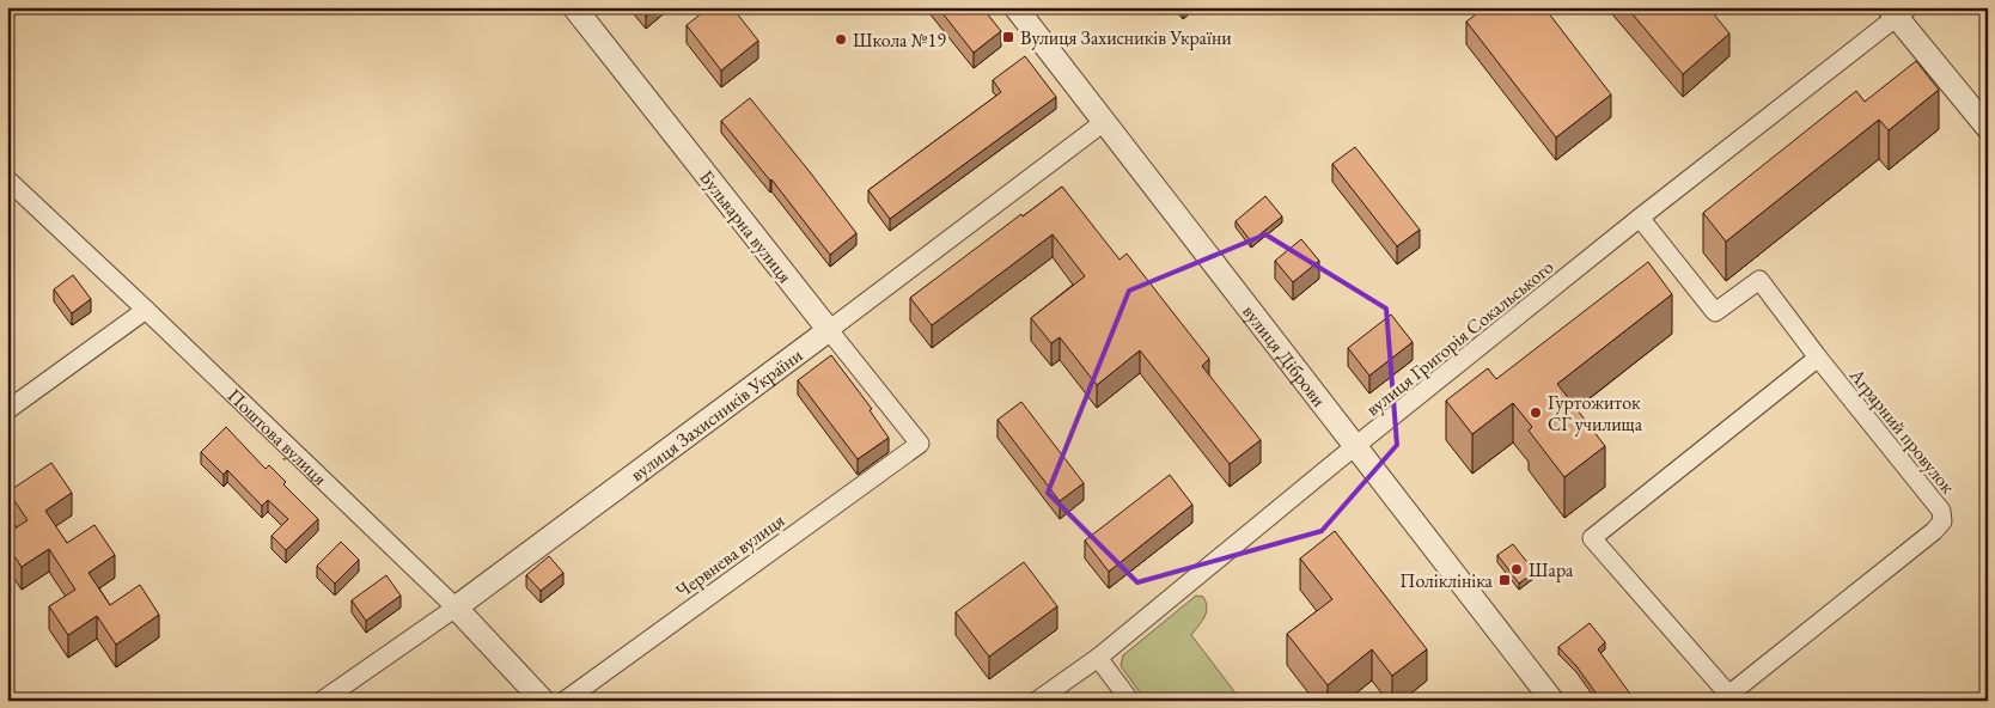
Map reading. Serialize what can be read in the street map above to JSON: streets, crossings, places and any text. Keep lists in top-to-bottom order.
{
  "streets": {
    "street": [
      "Бульварна вулиця",
      "вулиця Григорія Сокальського",
      "вулиця Діброви",
      "вулиця Захисників України",
      "Аграрний провулок",
      "Поштова вулиця",
      "Червнева вулиця"
    ]
  },
  "crossings": [
    ["Бульварна вулиця", "вулиця Захисників України"],
    ["Бульварна вулиця", "Червнева вулиця"],
    ["вулиця Григорія Сокальського", "вулиця Діброви"],
    ["вулиця Григорія Сокальського", "Аграрний провулок"],
    ["вулиця Діброви", "вулиця Захисників України"],
    ["вулиця Захисників України", "Поштова вулиця"]
  ],
  "places": {
    "transit": ["Вулиця Захисників України", "Поліклініка"],
    "other": ["Школа №19", "Гуртожиток СГ училища", "Шара"]
  }
}
